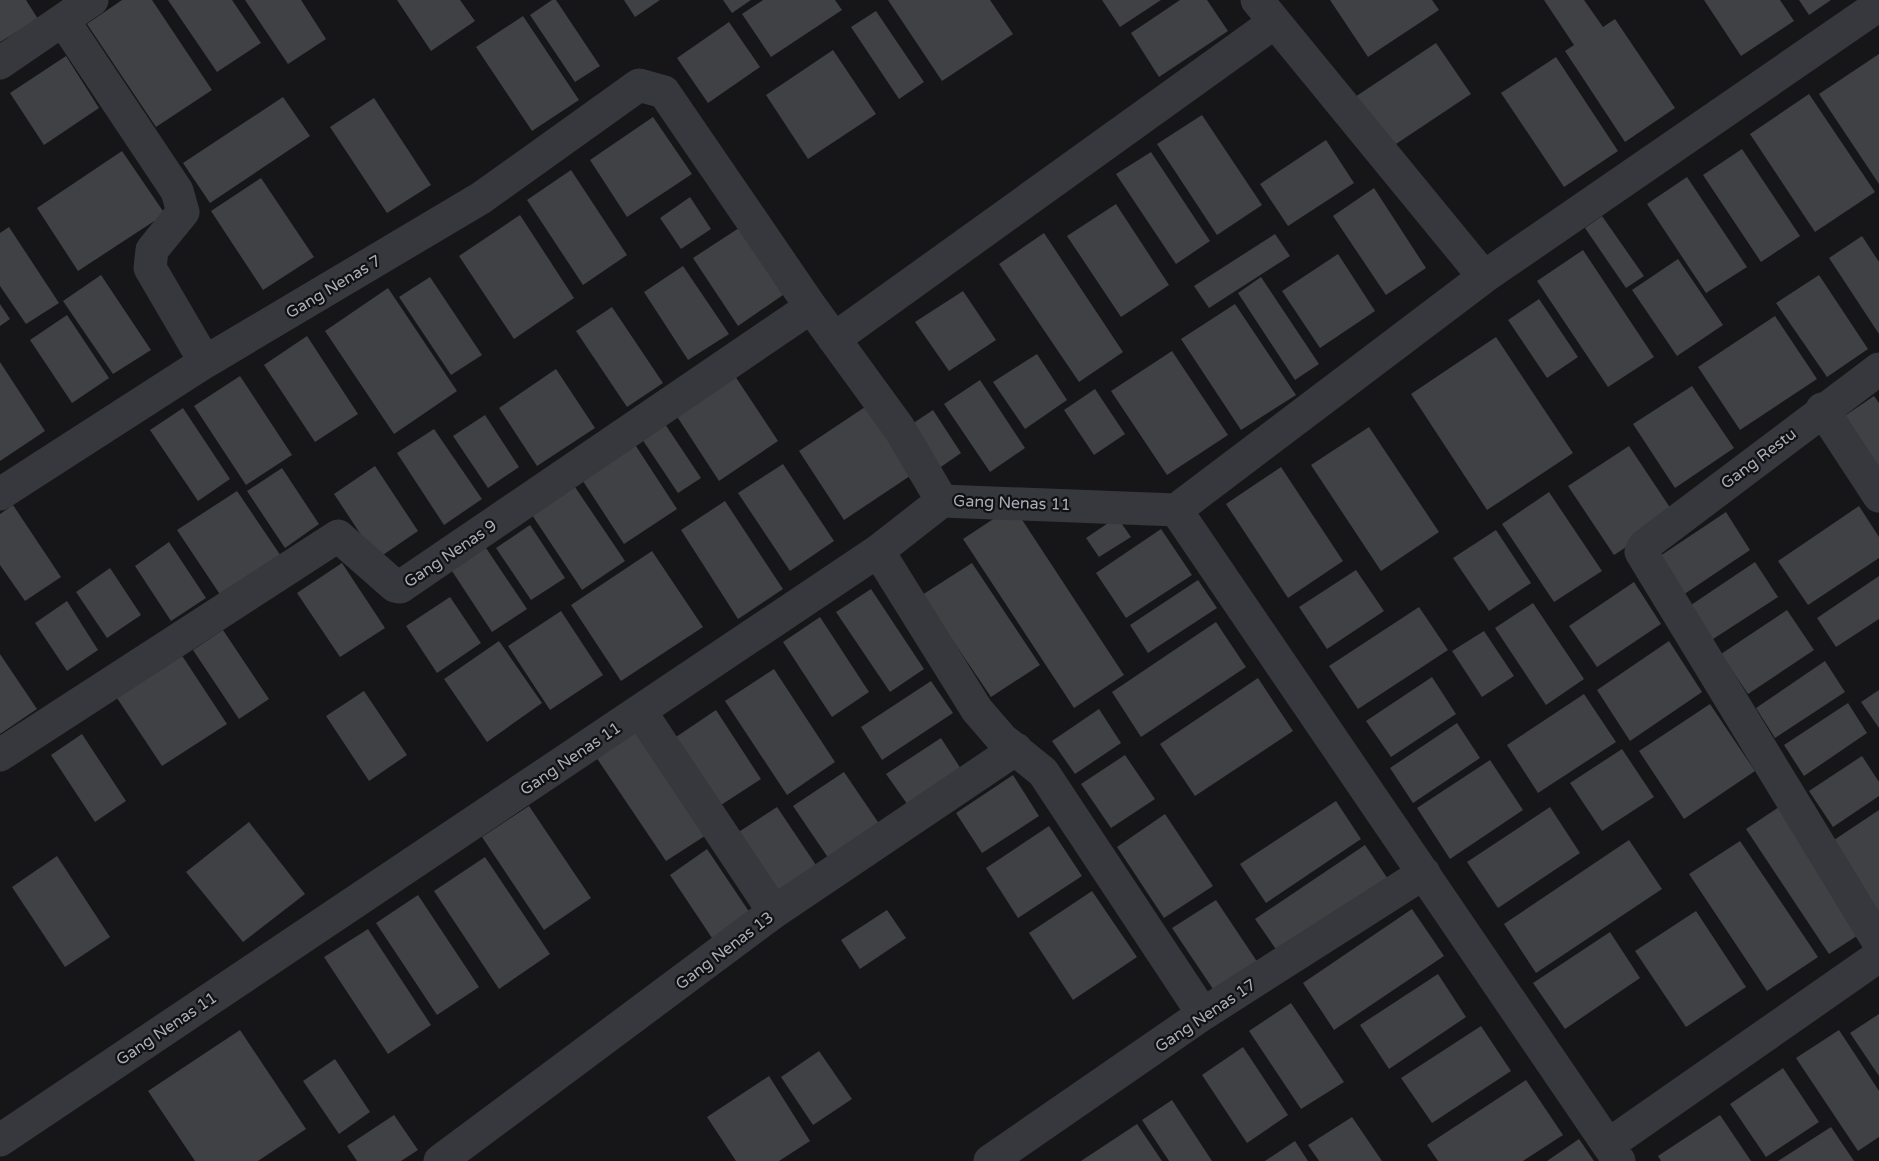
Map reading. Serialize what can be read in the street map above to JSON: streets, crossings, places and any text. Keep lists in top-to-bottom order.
{
  "streets": {
    "street": [
      "Gang Nenas 7",
      "Gang Restu",
      "Gang Nenas 11",
      "Gang Nenas 9",
      "Gang Nenas 13",
      "Gang Nenas 17"
    ]
  },
  "crossings": [
    ["Gang Nenas 7", "Gang Nenas 9"]
  ]
}
